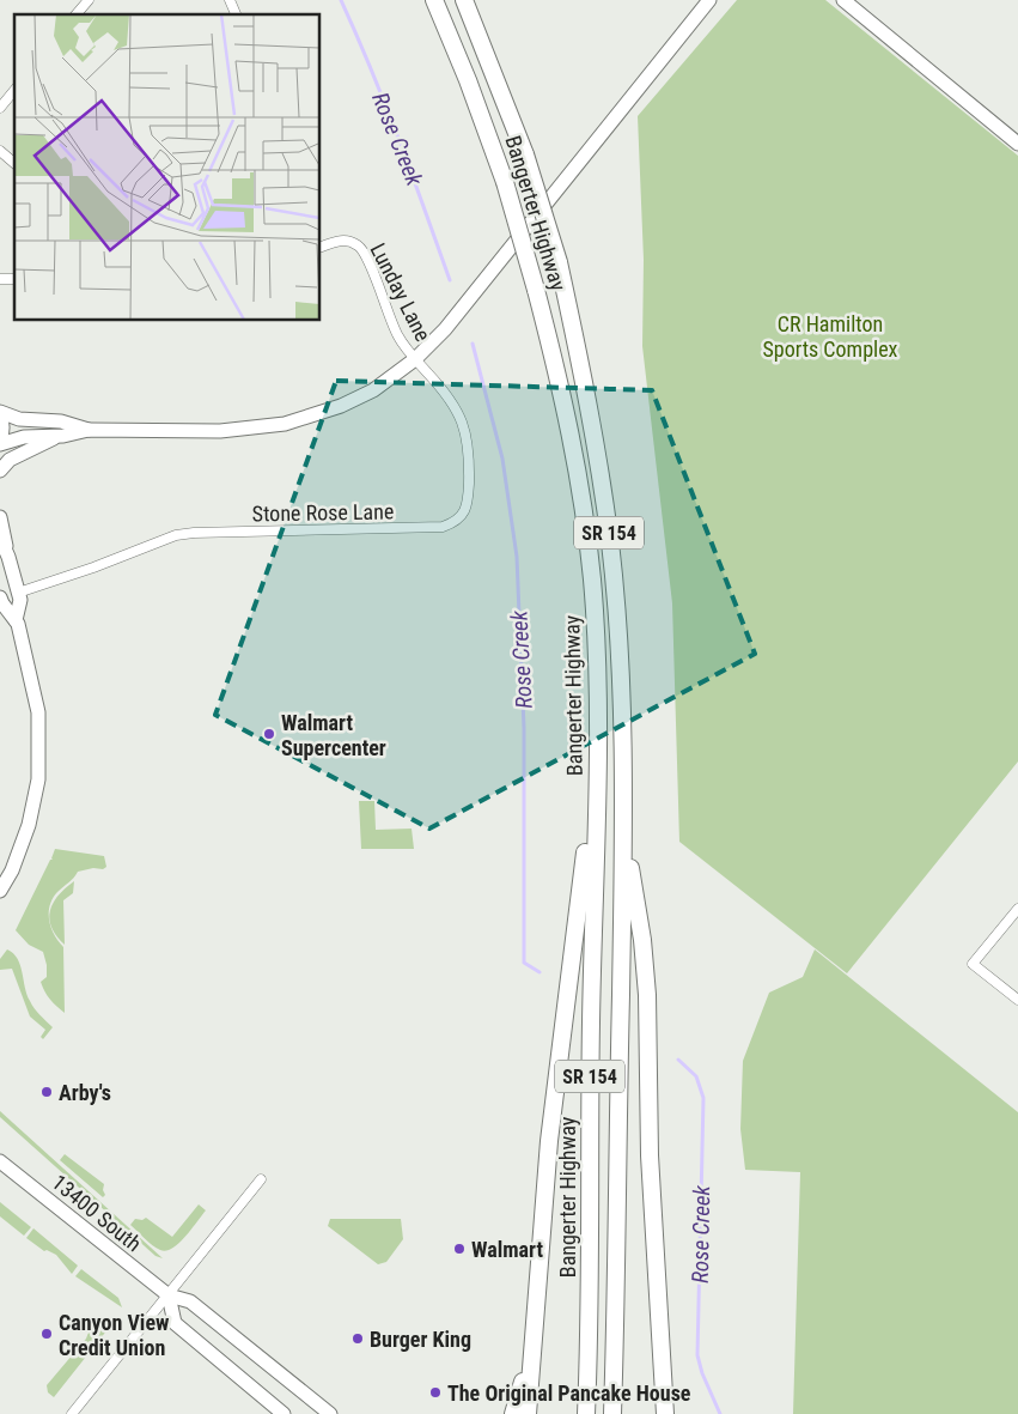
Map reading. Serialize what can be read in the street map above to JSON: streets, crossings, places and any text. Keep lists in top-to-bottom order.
{
  "streets": {
    "highway": ["Bangerter Highway", "SR 154"],
    "street": ["Lunday Lane", "Stone Rose Lane", "13400 South"]
  },
  "crossings": [
    ["Lunday Lane", "Stone Rose Lane"]
  ],
  "water": ["Rose Creek"],
  "parks": ["CR Hamilton Sports Complex"],
  "places": [
    "Walmart Supercenter",
    "Arby's",
    "Walmart",
    "Canyon View Credit Union",
    "Burger King",
    "The Original Pancake House"
  ]
}
